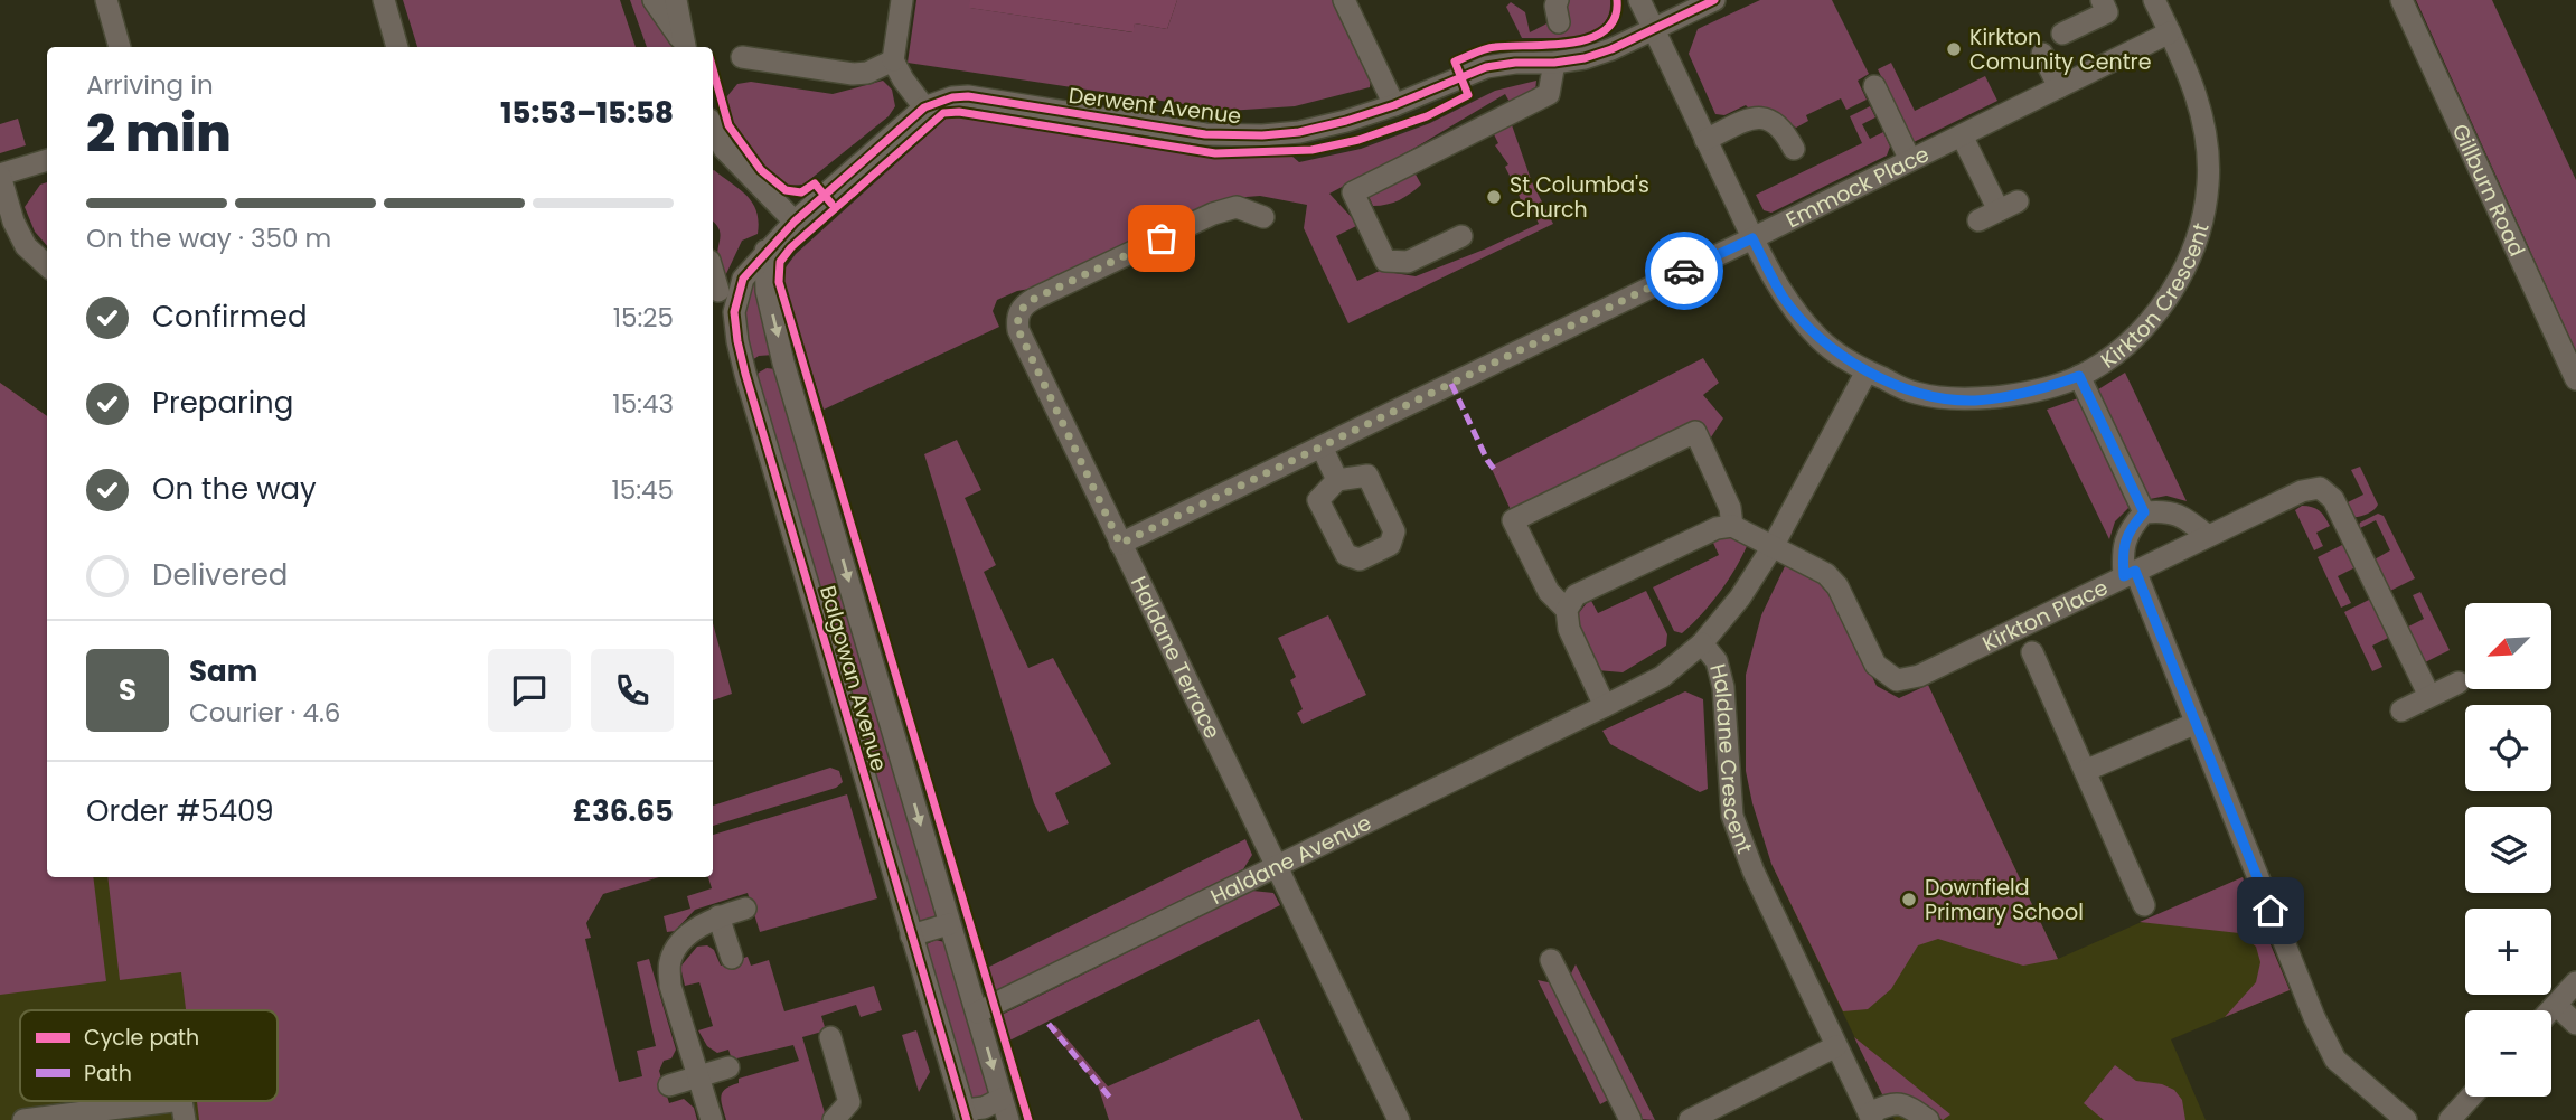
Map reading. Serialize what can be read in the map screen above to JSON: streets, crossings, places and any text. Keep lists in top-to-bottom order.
{
  "streets": {
    "street": [
      "Derwent Avenue",
      "Emmock Place",
      "Gillburn Road",
      "Kirkton Crescent",
      "Kirkton Place",
      "Haldane Terrace",
      "Balgowan Avenue",
      "Haldane Crescent",
      "Haldane Avenue"
    ]
  },
  "crossings": [
    ["Derwent Avenue", "Kirkton Crescent"],
    ["Derwent Avenue", "Balgowan Avenue"],
    ["Emmock Place", "Kirkton Crescent"],
    ["Emmock Place", "Haldane Terrace"],
    ["Kirkton Crescent", "Haldane Crescent"],
    ["Kirkton Place", "Haldane Crescent"],
    ["Haldane Terrace", "Haldane Avenue"],
    ["Balgowan Avenue", "Haldane Avenue"],
    ["Haldane Crescent", "Haldane Avenue"]
  ],
  "places": ["Kirkton Comunity Centre", "St Columba's Church", "Downfield Primary School"],
  "legend": ["Cycle path", "Path"],
  "north": "bottom left",
  "page": {
    "heading": ["2 min", "Arriving in", "15:53–15:58"],
    "panel": [
      "Sam",
      "Courier · 4.6",
      "Order #5409",
      "£36.65"
    ],
    "bar": "On the way · 350 m",
    "list": [
      ["Confirmed", "15:25"],
      ["Preparing", "15:43"],
      ["On the way", "15:45"],
      "Delivered"
    ],
    "map_buttons": ["+", "−"],
    "round": "S"
  }
}
